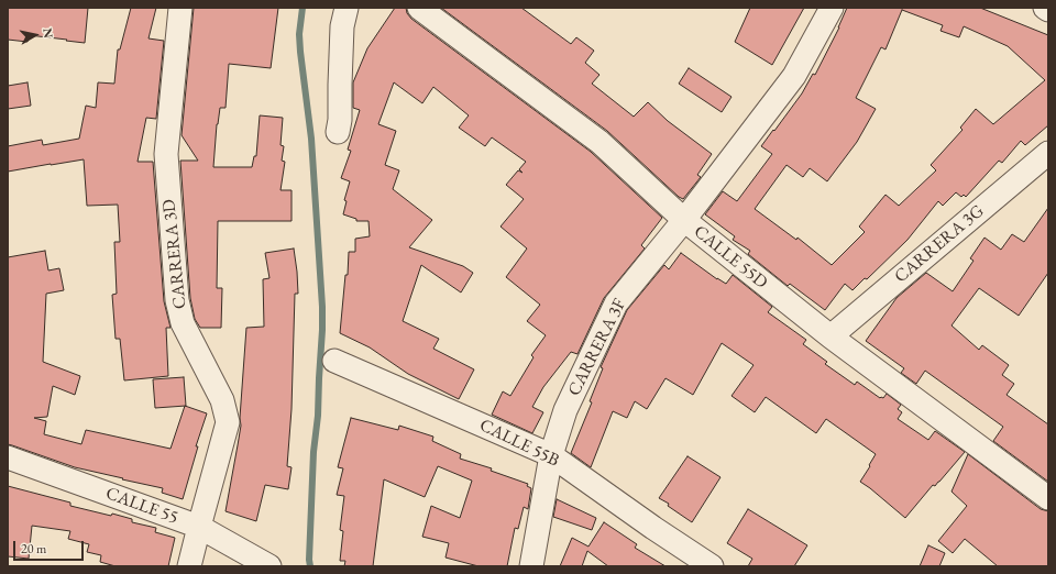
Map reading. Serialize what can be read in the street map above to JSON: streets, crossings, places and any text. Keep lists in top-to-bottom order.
{
  "streets": {
    "street": [
      "CARRERA 3G",
      "CARRERA 3D",
      "CALLE 55D",
      "CARRERA 3F",
      "CALLE 55B",
      "CALLE 55"
    ]
  },
  "crossings": [
    ["CARRERA 3G", "CALLE 55D"],
    ["CARRERA 3D", "CALLE 55"],
    ["CALLE 55D", "CARRERA 3F"],
    ["CARRERA 3F", "CALLE 55B"]
  ],
  "scale_bar": "20 m",
  "north": "right"
}
